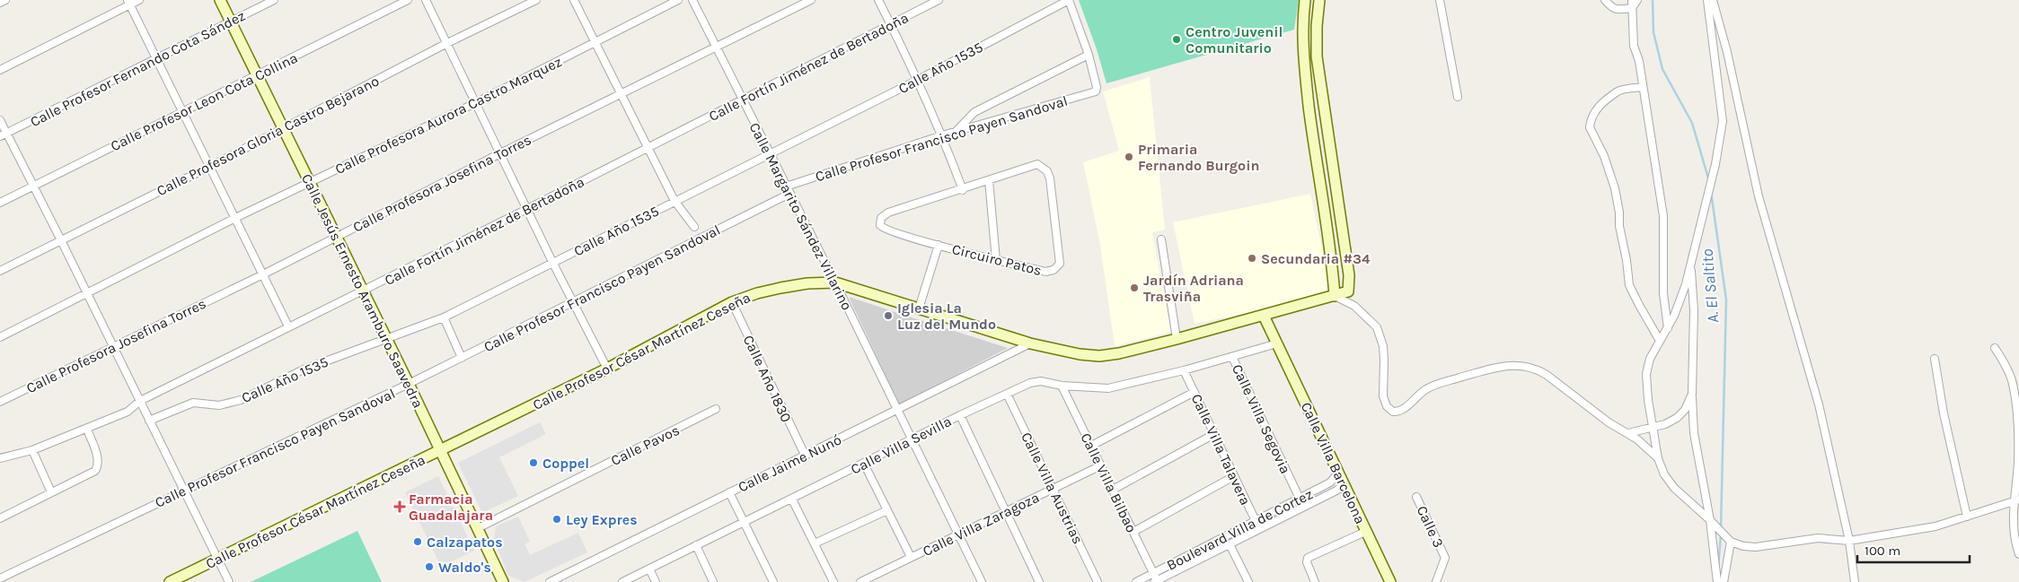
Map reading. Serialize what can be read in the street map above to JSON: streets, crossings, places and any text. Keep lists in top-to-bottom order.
{
  "streets": {
    "street": [
      "Calle Fortín Jiménez de Bertadoña",
      "Calle Año 1535",
      "Calle Profesor Fernando Cota Sández",
      "Calle Profesor Leon Cota Collina",
      "Calle Profesora Aurora Castro Marquez",
      "Calle Profesora Gloria Castro Bejarano",
      "Calle Profesor Francisco Payen Sandoval",
      "Calle Profesora Josefina Torres",
      "Calle Margarito Sández Villarino",
      "Circuiro Patos",
      "Calle Jesús Ernesto Aramburo Saavedra",
      "Calle Profesor César Martínez Ceseña",
      "Calle Año 1830",
      "Calle Villa Segovia",
      "Calle Pavos",
      "Calle Villa Sevilla",
      "Calle Villa Talavera",
      "Calle Jaime Nunó",
      "Calle Villa Barcelona",
      "Calle Villa Bilbao",
      "Calle Villa Austrias",
      "Calle Villa Zaragoza",
      "Calle 3",
      "Boulevard Villa de Cortez"
    ]
  },
  "crossings": [
    ["Calle Fortín Jiménez de Bertadoña", "Calle Margarito Sández Villarino"],
    ["Calle Fortín Jiménez de Bertadoña", "Calle Jesús Ernesto Aramburo Saavedra"],
    ["Calle Año 1535", "Calle Margarito Sández Villarino"],
    ["Calle Año 1535", "Calle Jesús Ernesto Aramburo Saavedra"],
    ["Calle Profesor Fernando Cota Sández", "Calle Jesús Ernesto Aramburo Saavedra"],
    ["Calle Profesor Leon Cota Collina", "Calle Jesús Ernesto Aramburo Saavedra"],
    ["Calle Profesora Aurora Castro Marquez", "Calle Jesús Ernesto Aramburo Saavedra"],
    ["Calle Profesora Gloria Castro Bejarano", "Calle Jesús Ernesto Aramburo Saavedra"],
    ["Calle Profesor Francisco Payen Sandoval", "Calle Margarito Sández Villarino"],
    ["Calle Profesor Francisco Payen Sandoval", "Calle Jesús Ernesto Aramburo Saavedra"],
    ["Calle Profesora Josefina Torres", "Calle Margarito Sández Villarino"],
    ["Calle Profesora Josefina Torres", "Calle Jesús Ernesto Aramburo Saavedra"],
    ["Calle Margarito Sández Villarino", "Calle Profesor César Martínez Ceseña"],
    ["Calle Margarito Sández Villarino", "Calle Villa Sevilla"],
    ["Calle Margarito Sández Villarino", "Calle Jaime Nunó"],
    ["Calle Margarito Sández Villarino", "Calle Villa Zaragoza"],
    ["Calle Jesús Ernesto Aramburo Saavedra", "Calle Profesor César Martínez Ceseña"],
    ["Calle Jesús Ernesto Aramburo Saavedra", "Calle Pavos"],
    ["Calle Profesor César Martínez Ceseña", "Calle Año 1830"],
    ["Calle Profesor César Martínez Ceseña", "Calle Jaime Nunó"],
    ["Calle Profesor César Martínez Ceseña", "Calle Villa Barcelona"],
    ["Calle Año 1830", "Calle Jaime Nunó"],
    ["Calle Villa Segovia", "Boulevard Villa de Cortez"],
    ["Calle Villa Sevilla", "Calle Villa Bilbao"],
    ["Calle Villa Sevilla", "Calle Villa Austrias"],
    ["Calle Villa Talavera", "Boulevard Villa de Cortez"],
    ["Calle Villa Barcelona", "Boulevard Villa de Cortez"],
    ["Calle Villa Bilbao", "Calle Villa Zaragoza"],
    ["Calle Villa Bilbao", "Boulevard Villa de Cortez"],
    ["Calle Villa Austrias", "Calle Villa Zaragoza"]
  ],
  "water": ["A. El Saltito"],
  "places": {
    "other": [
      "Centro Juvenil Comunitario",
      "Primaria Fernando Burgoin",
      "Secundaria #34",
      "Jardín Adriana Trasviña",
      "Iglesia La Luz del Mundo",
      "Coppel",
      "Ley Expres",
      "Calzapatos",
      "Waldo's"
    ],
    "health": ["Farmacia Guadalajara"]
  },
  "scale_bar": "100 m"
}
